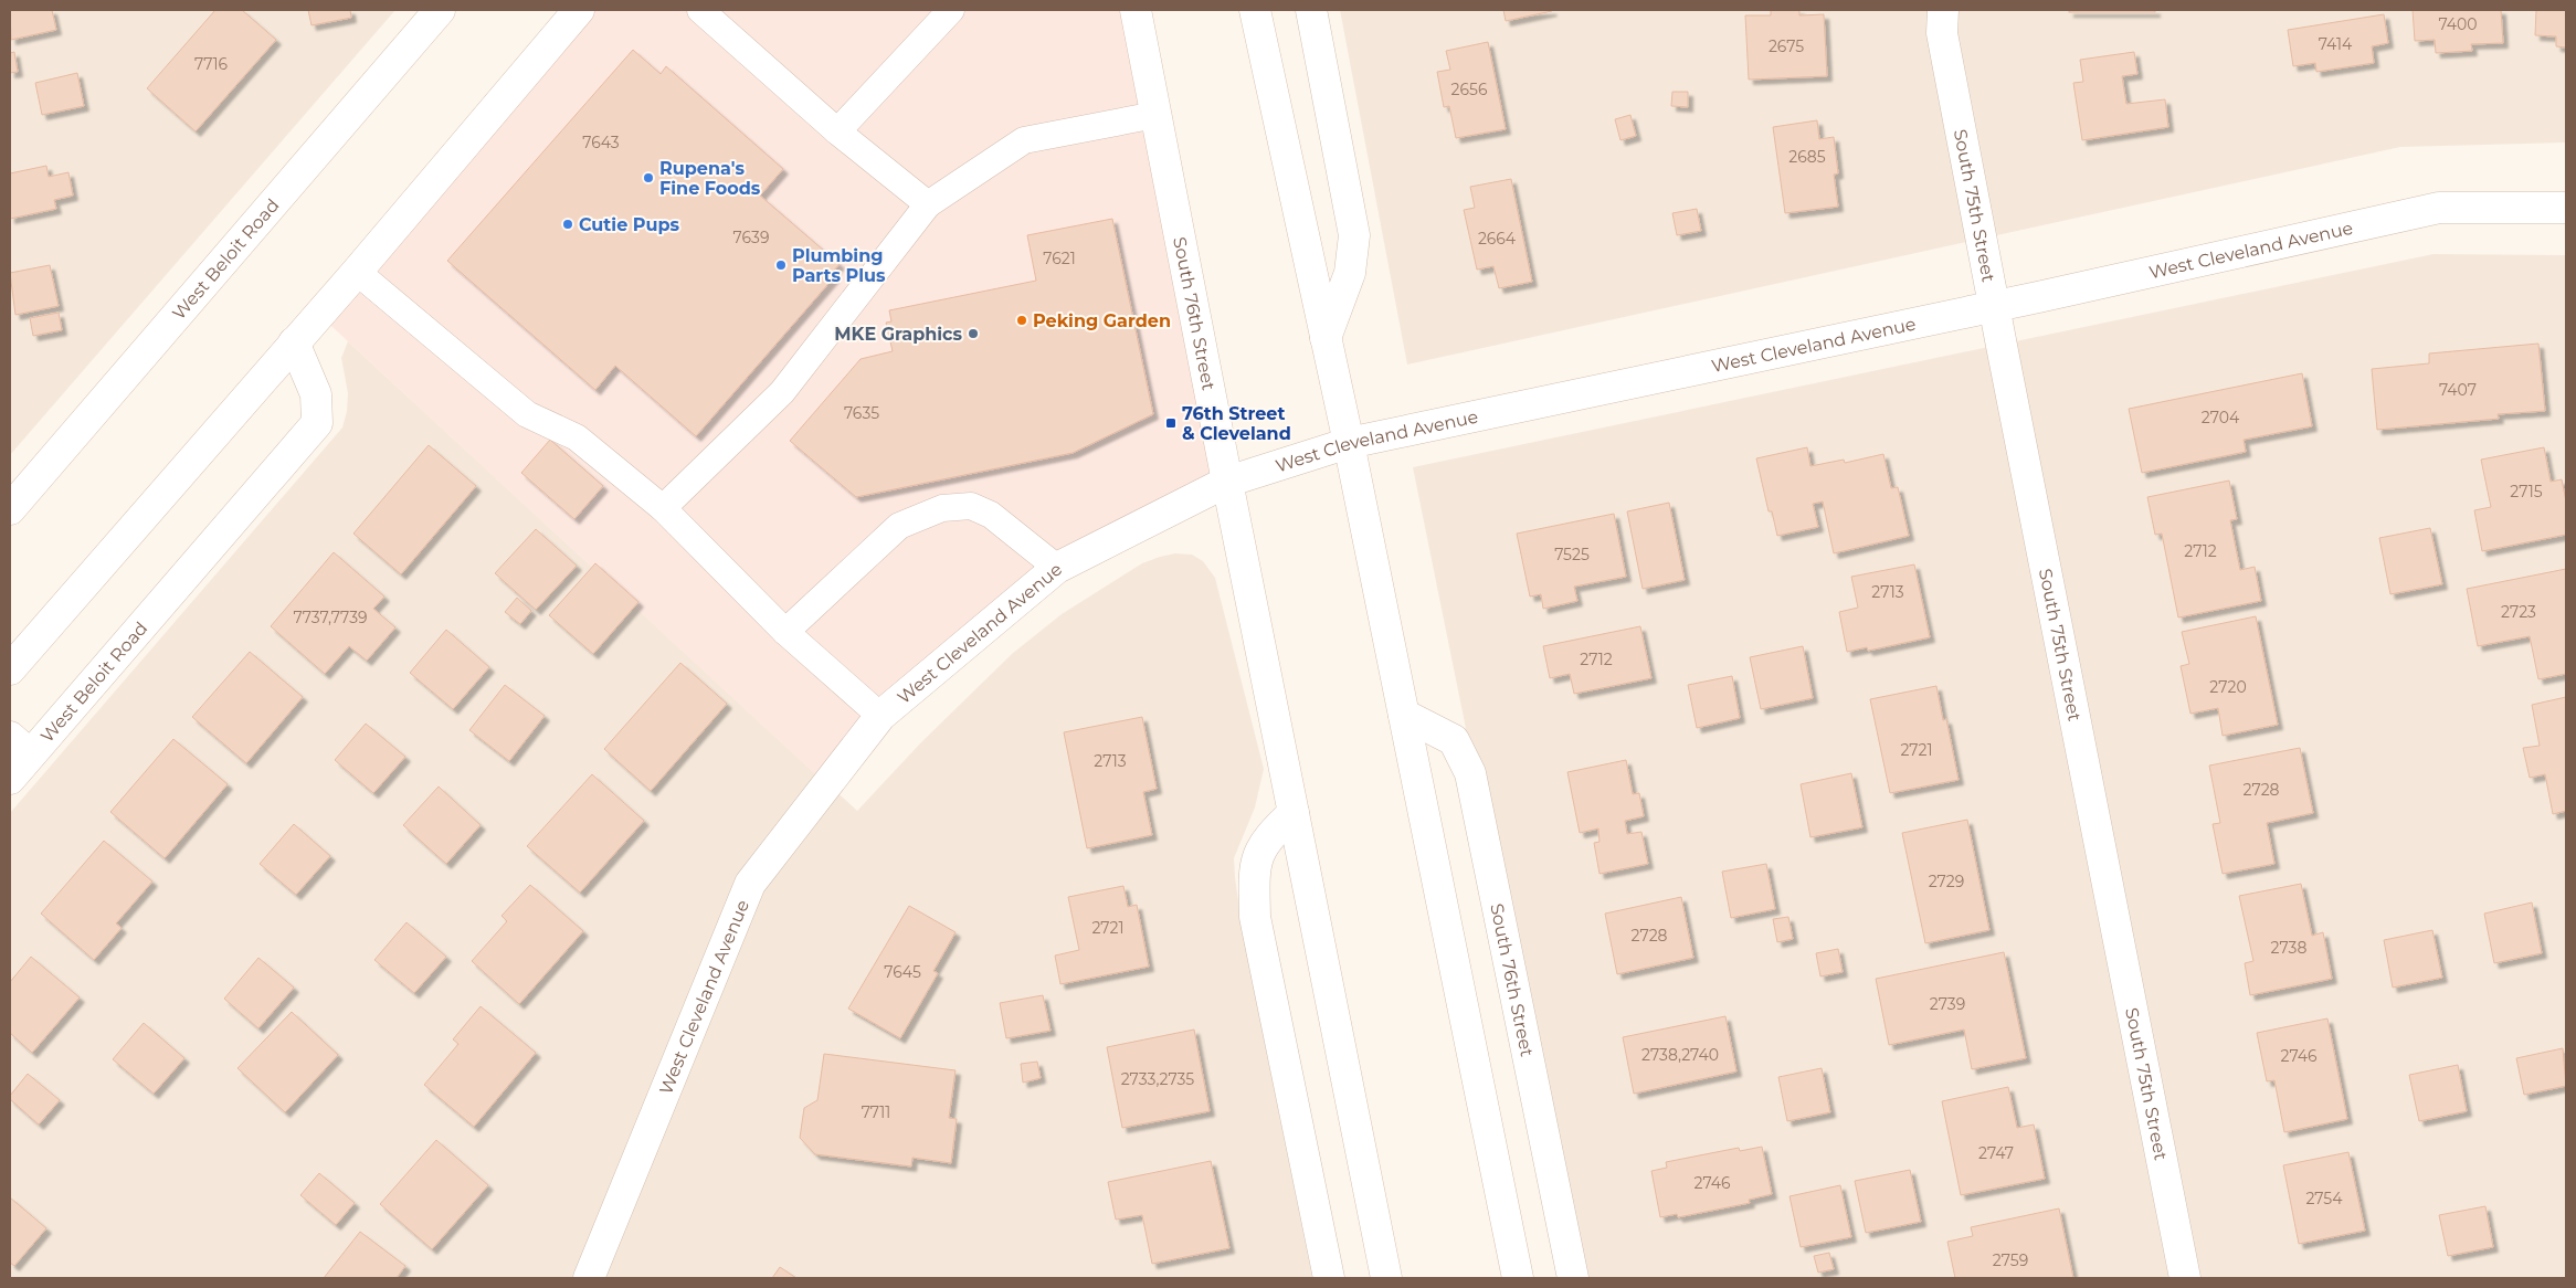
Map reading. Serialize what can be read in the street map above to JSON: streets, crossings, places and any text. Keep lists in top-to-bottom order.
{
  "streets": {
    "street": [
      "South 75th Street",
      "West Cleveland Avenue",
      "West Beloit Road",
      "South 76th Street"
    ]
  },
  "crossings": [
    ["South 75th Street", "West Cleveland Avenue"],
    ["West Cleveland Avenue", "South 76th Street"]
  ],
  "places": {
    "other": [
      "Rupena's Fine Foods",
      "Cutie Pups",
      "Plumbing Parts Plus",
      "Peking Garden",
      "MKE Graphics"
    ],
    "transit": ["76th Street & Cleveland"]
  },
  "house_numbers": [
    "7400",
    "7414",
    "2675",
    "7716",
    "2656",
    "7643",
    "2685",
    "7639",
    "2664",
    "7621",
    "7407",
    "7635",
    "2704",
    "2715",
    "2712",
    "7525",
    "2713",
    "2723",
    "7737,7739",
    "2712",
    "2720",
    "2721",
    "2713",
    "2728",
    "2729",
    "2721",
    "2728",
    "2738",
    "7645",
    "2739",
    "2738,2740",
    "2746",
    "2733,2735",
    "7711",
    "2747",
    "2746",
    "2754",
    "2759"
  ]
}
